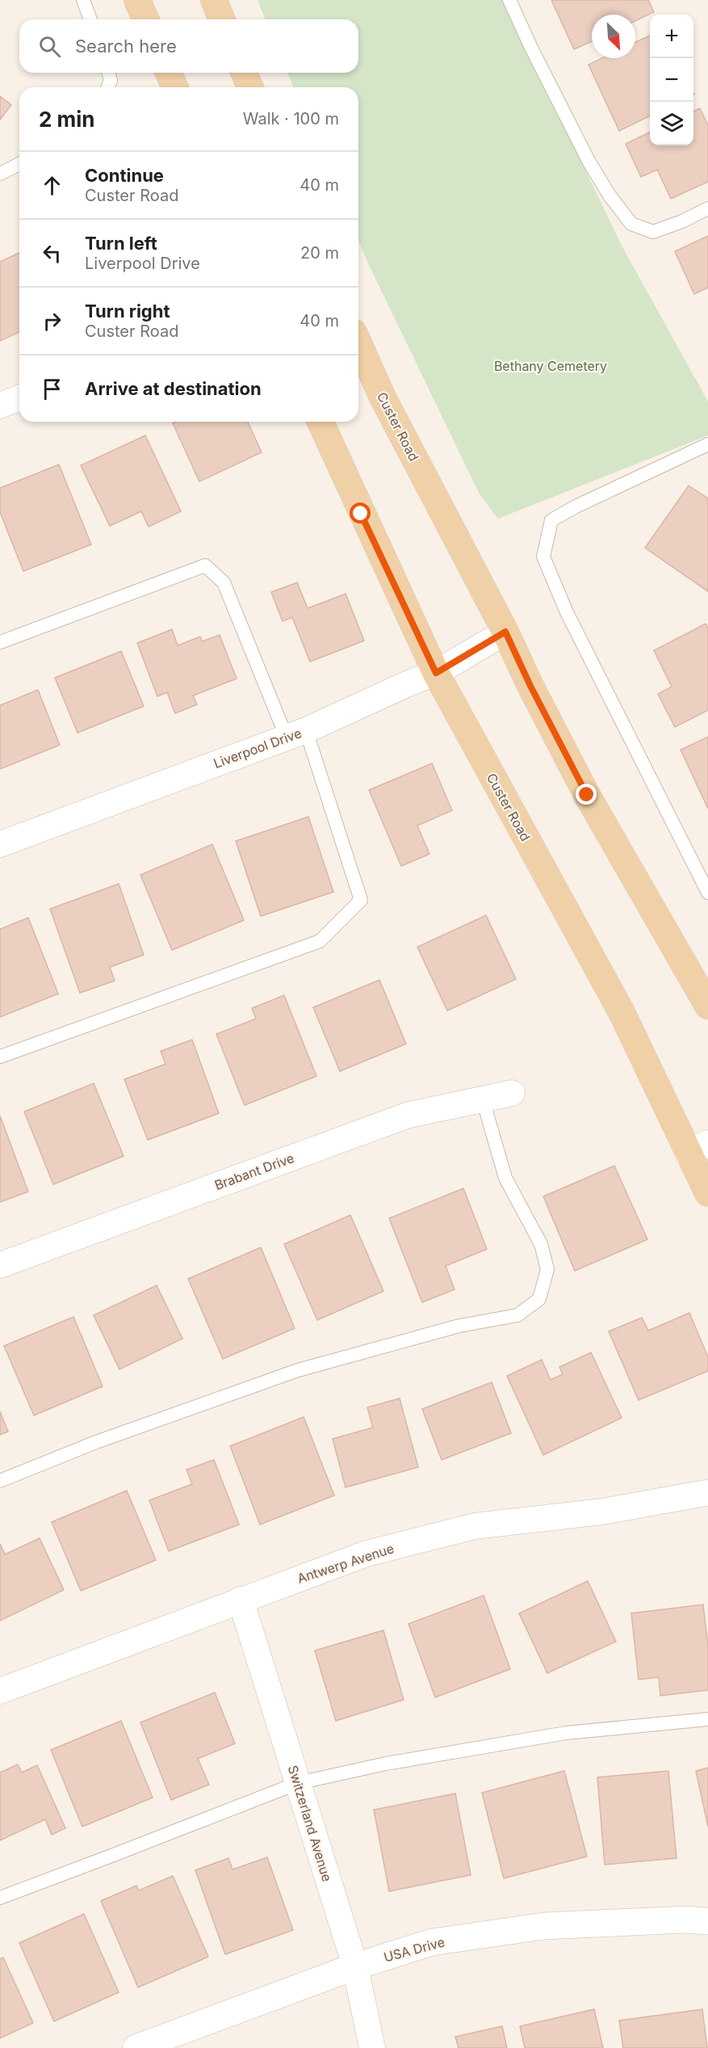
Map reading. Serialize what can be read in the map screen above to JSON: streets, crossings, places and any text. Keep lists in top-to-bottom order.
{
  "streets": {
    "main road": ["Custer Road"],
    "street": [
      "Liverpool Drive",
      "Brabant Drive",
      "Antwerp Avenue",
      "Switzerland Avenue",
      "USA Drive"
    ]
  },
  "crossings": [
    ["Custer Road", "Liverpool Drive"],
    ["Antwerp Avenue", "Switzerland Avenue"],
    ["Switzerland Avenue", "USA Drive"]
  ],
  "parks": ["Bethany Cemetery"],
  "north": "bottom right",
  "page": {
    "map_buttons": ["+", "−"],
    "search": "Search here",
    "heading": ["2 min", "Walk · 100 m"],
    "list": [
      ["Continue", "Custer Road", "40 m"],
      ["Turn left", "Liverpool Drive", "20 m"],
      ["Turn right", "Custer Road", "40 m"],
      "Arrive at destination"
    ]
  }
}
